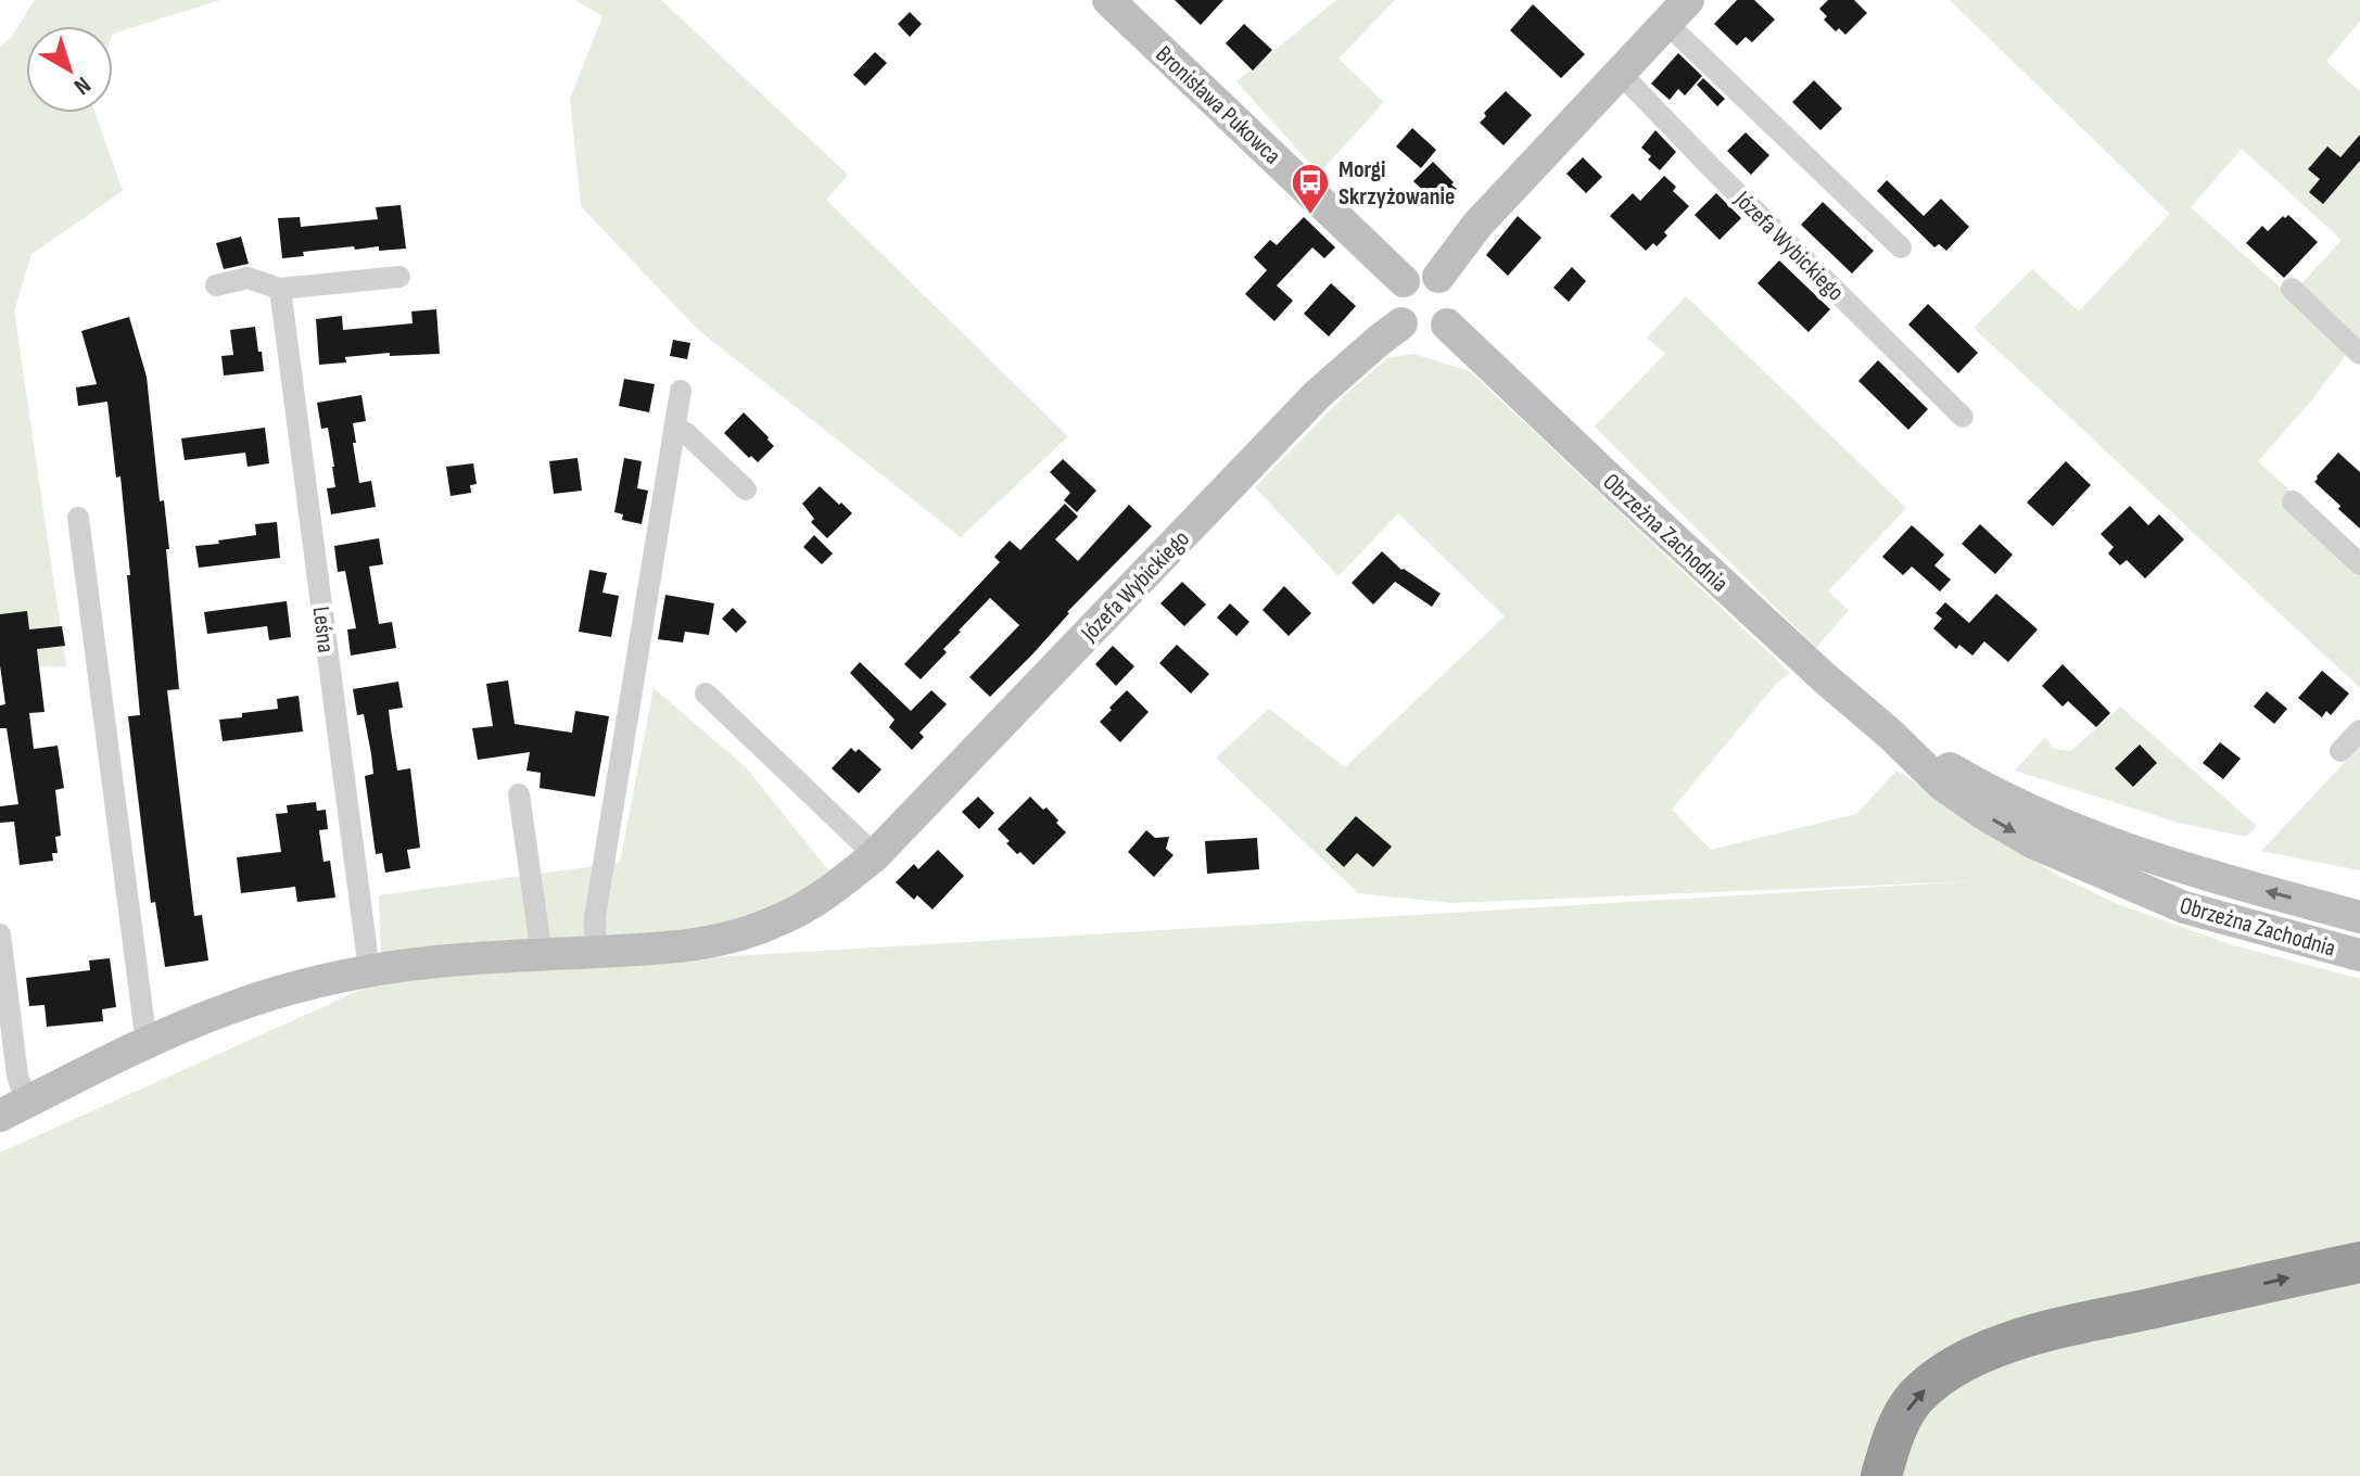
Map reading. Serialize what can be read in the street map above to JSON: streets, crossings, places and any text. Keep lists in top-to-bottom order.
{
  "streets": {
    "street": [
      "Bronisława Pukowca",
      "Józefa Wybickiego",
      "Obrzeżna Zachodnia",
      "Leśna"
    ]
  },
  "crossings": [
    ["Bronisława Pukowca", "Józefa Wybickiego"],
    ["Bronisława Pukowca", "Obrzeżna Zachodnia"],
    ["Józefa Wybickiego", "Obrzeżna Zachodnia"]
  ],
  "places": {
    "bus stop": ["Morgi Skrzyżowanie"]
  },
  "north": "bottom right"
}
